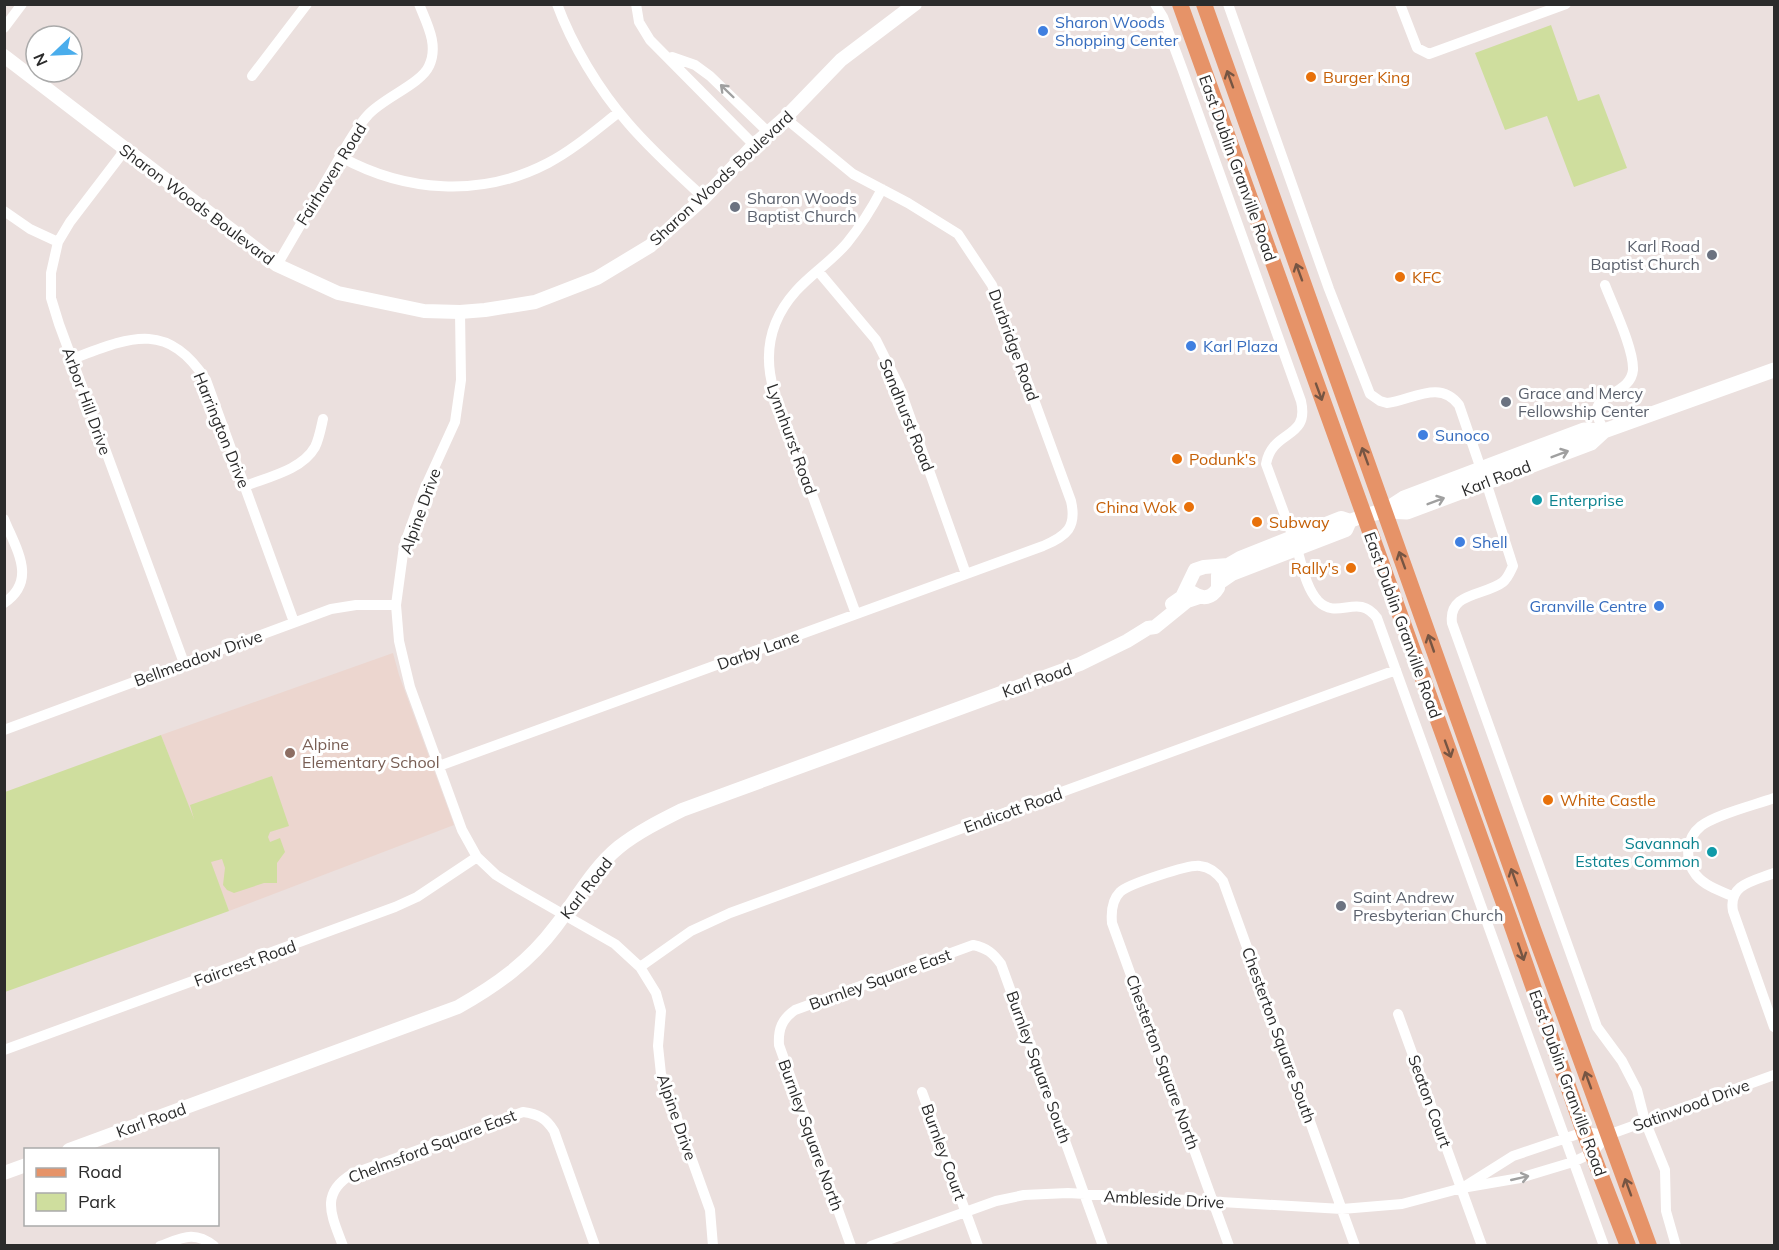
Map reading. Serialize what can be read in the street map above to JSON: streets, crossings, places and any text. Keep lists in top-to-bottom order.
{
  "streets": {
    "main road": ["East Dublin Granville Road", "Karl Road"],
    "street": [
      "Fairhaven Road",
      "Sharon Woods Boulevard",
      "Durbridge Road",
      "Arbor Hill Drive",
      "Sandhurst Road",
      "Harrington Drive",
      "Lynnhurst Road",
      "Alpine Drive",
      "Darby Lane",
      "Bellmeadow Drive",
      "Endicott Road",
      "Faircrest Road",
      "Burnley Square East",
      "Chesterton Square South",
      "Chesterton Square North",
      "Burnley Square South",
      "Seaton Court",
      "Satinwood Drive",
      "Burnley Square North",
      "Chelmsford Square East",
      "Burnley Court",
      "Ambleside Drive"
    ]
  },
  "crossings": [
    ["East Dublin Granville Road", "Karl Road"],
    ["East Dublin Granville Road", "Endicott Road"],
    ["East Dublin Granville Road", "Satinwood Drive"],
    ["East Dublin Granville Road", "Ambleside Drive"],
    ["Fairhaven Road", "Sharon Woods Boulevard"],
    ["Sharon Woods Boulevard", "Durbridge Road"],
    ["Sharon Woods Boulevard", "Arbor Hill Drive"],
    ["Sharon Woods Boulevard", "Alpine Drive"],
    ["Durbridge Road", "Lynnhurst Road"],
    ["Durbridge Road", "Darby Lane"],
    ["Arbor Hill Drive", "Harrington Drive"],
    ["Arbor Hill Drive", "Bellmeadow Drive"],
    ["Sandhurst Road", "Lynnhurst Road"],
    ["Sandhurst Road", "Darby Lane"],
    ["Harrington Drive", "Bellmeadow Drive"],
    ["Lynnhurst Road", "Darby Lane"],
    ["Karl Road", "Alpine Drive"],
    ["Alpine Drive", "Darby Lane"],
    ["Alpine Drive", "Bellmeadow Drive"],
    ["Alpine Drive", "Endicott Road"],
    ["Alpine Drive", "Faircrest Road"],
    ["Burnley Square East", "Burnley Square South"],
    ["Burnley Square East", "Burnley Square North"],
    ["Chesterton Square South", "Chesterton Square North"],
    ["Chesterton Square South", "Ambleside Drive"],
    ["Chesterton Square North", "Ambleside Drive"],
    ["Burnley Square South", "Ambleside Drive"],
    ["Seaton Court", "Ambleside Drive"],
    ["Satinwood Drive", "Ambleside Drive"],
    ["Burnley Court", "Ambleside Drive"]
  ],
  "places": [
    "Sharon Woods Shopping Center",
    "Burger King",
    "Sharon Woods Baptist Church",
    "Karl Road Baptist Church",
    "KFC",
    "Karl Plaza",
    "Grace and Mercy Fellowship Center",
    "Sunoco",
    "Podunk's",
    "Enterprise",
    "China Wok",
    "Subway",
    "Shell",
    "Rally's",
    "Granville Centre",
    "Alpine Elementary School",
    "White Castle",
    "Savannah Estates Common",
    "Saint Andrew Presbyterian Church"
  ],
  "legend": ["Road", "Park"],
  "north": "bottom left"
}
